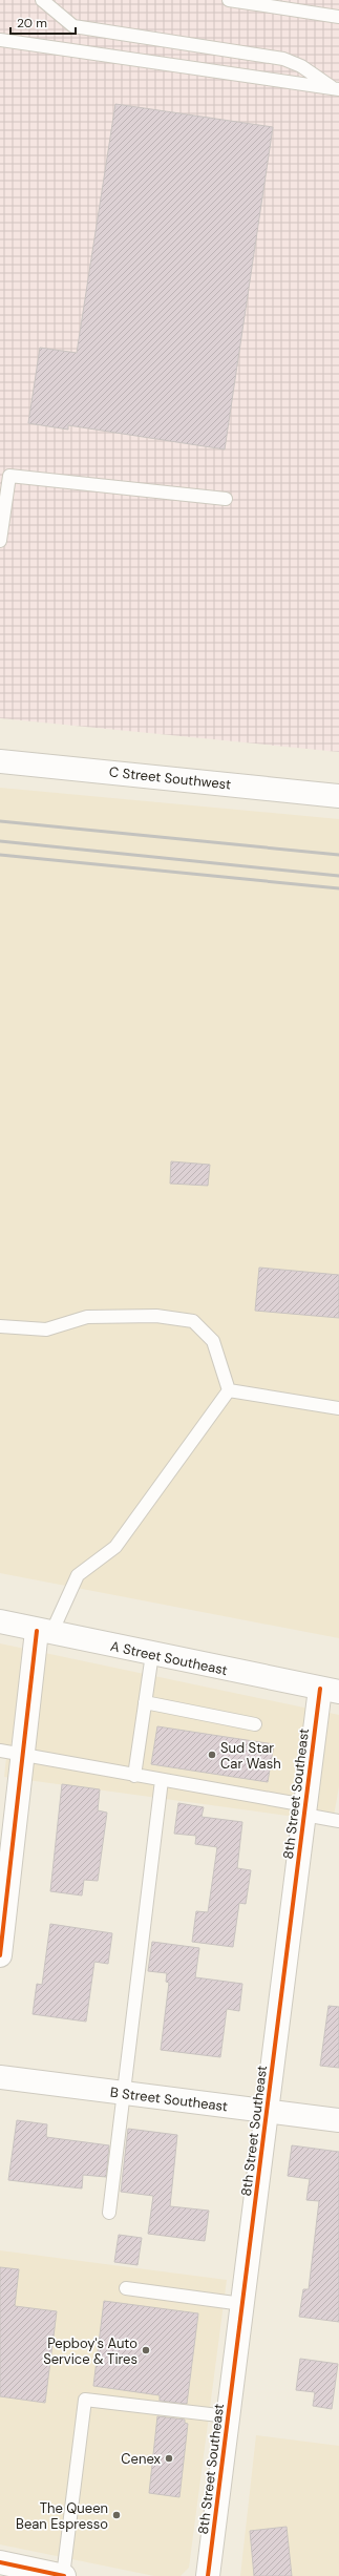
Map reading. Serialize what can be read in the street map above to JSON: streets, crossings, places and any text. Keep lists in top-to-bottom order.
{
  "streets": {
    "street": [
      "C Street Southwest",
      "A Street Southeast",
      "8th Street Southeast",
      "B Street Southeast"
    ]
  },
  "crossings": [
    ["A Street Southeast", "8th Street Southeast"],
    ["8th Street Southeast", "B Street Southeast"]
  ],
  "places": [
    "Sud Star Car Wash",
    "Pepboy's Auto Service & Tires",
    "Cenex",
    "The Queen Bean Espresso"
  ],
  "scale_bar": "20 m"
}
